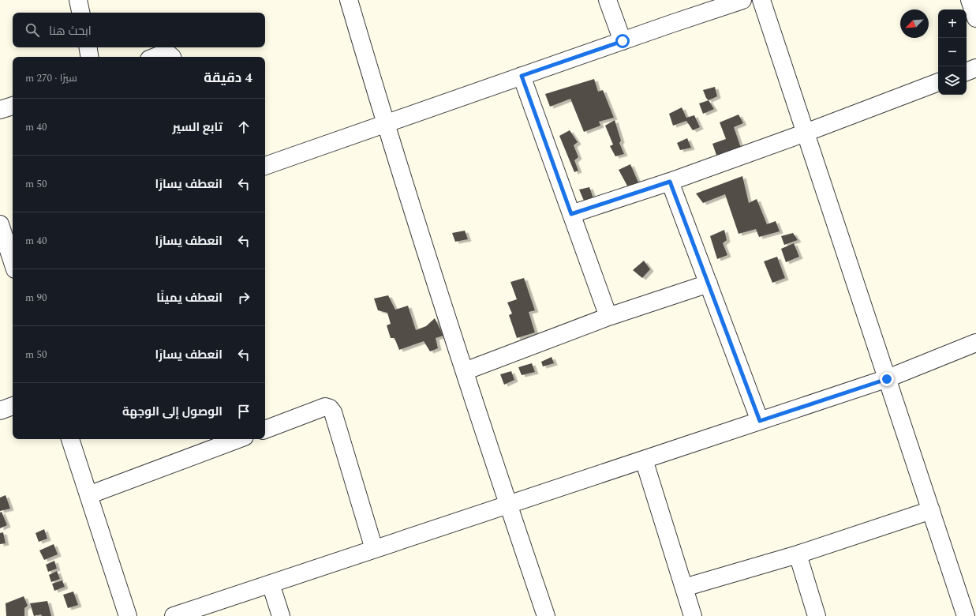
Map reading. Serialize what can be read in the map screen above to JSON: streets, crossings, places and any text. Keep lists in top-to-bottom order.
{
  "north": "bottom left",
  "page": {
    "map_buttons": ["+", "−"],
    "search": "ابحث هنا",
    "heading": ["4 دقيقة", "سيرًا · 270 m"],
    "list": [
      ["تابع السير", "40 m"],
      ["انعطف يسارًا", "50 m"],
      ["انعطف يسارًا", "40 m"],
      ["انعطف يمينًا", "90 m"],
      ["انعطف يسارًا", "50 m"],
      "الوصول إلى الوجهة"
    ]
  }
}
